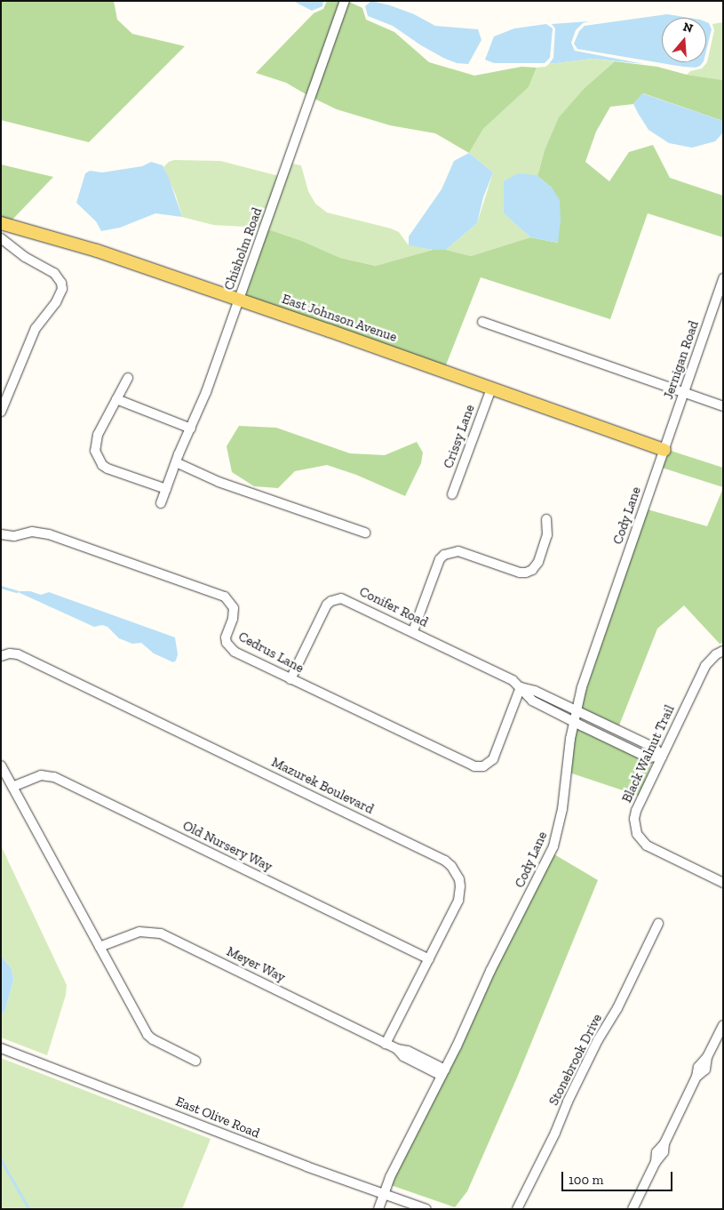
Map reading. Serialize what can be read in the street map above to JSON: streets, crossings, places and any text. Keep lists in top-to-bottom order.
{
  "streets": {
    "main road": ["East Johnson Avenue"],
    "street": [
      "Chisholm Road",
      "Jernigan Road",
      "Crissy Lane",
      "Cody Lane",
      "Conifer Road",
      "Cedrus Lane",
      "Black Walnut Trail",
      "Mazurek Boulevard",
      "Old Nursery Way",
      "Meyer Way",
      "Stonebrook Drive",
      "East Olive Road"
    ]
  },
  "crossings": [
    ["Chisholm Road", "East Johnson Avenue"],
    ["East Johnson Avenue", "Jernigan Road"],
    ["East Johnson Avenue", "Crissy Lane"],
    ["East Johnson Avenue", "Cody Lane"],
    ["Jernigan Road", "Cody Lane"],
    ["Cody Lane", "Conifer Road"],
    ["Cody Lane", "Meyer Way"],
    ["Cody Lane", "East Olive Road"],
    ["Conifer Road", "Cedrus Lane"],
    ["Conifer Road", "Black Walnut Trail"],
    ["Mazurek Boulevard", "Old Nursery Way"],
    ["Mazurek Boulevard", "Meyer Way"]
  ],
  "scale_bar": "100 m",
  "north": "top"
}
